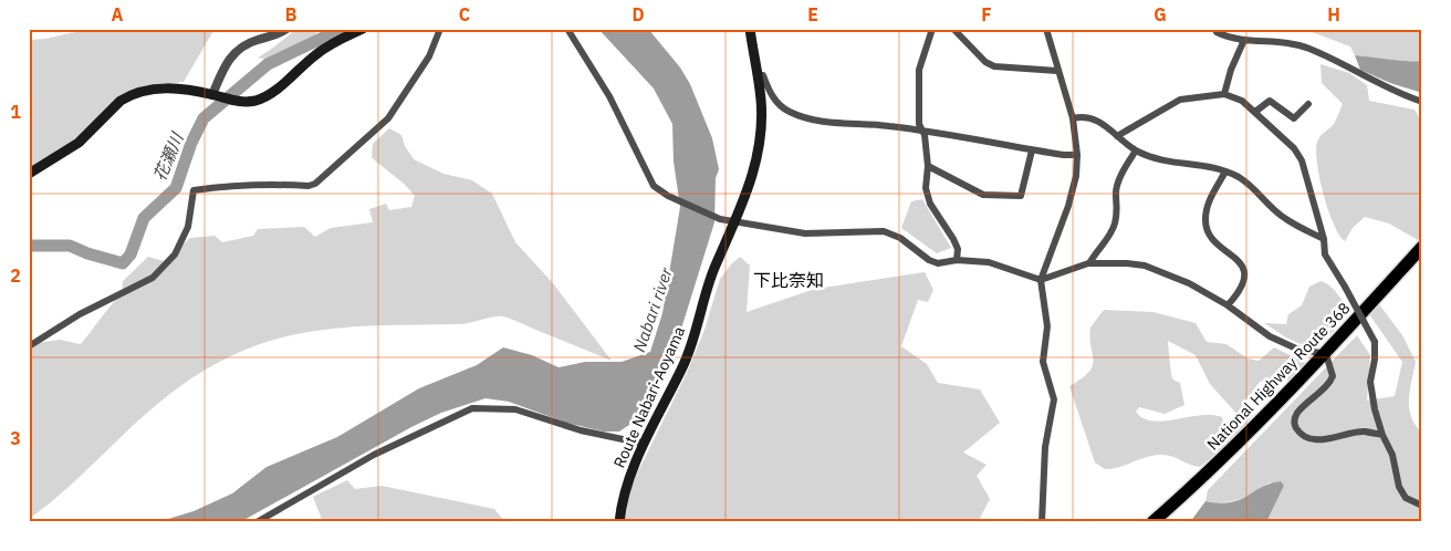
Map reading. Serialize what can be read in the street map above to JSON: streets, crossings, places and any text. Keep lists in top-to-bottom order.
{
  "streets": {
    "highway": ["National Highway Route 368"],
    "main road": ["Route Nabari-Aoyama"]
  },
  "districts": ["下比奈知"],
  "water": ["花瀬川", "Nabari river"],
  "grid": {
    "columns": [
      "A",
      "B",
      "C",
      "D",
      "E",
      "F",
      "G",
      "H"
    ],
    "rows": ["1", "2", "3"]
  }
}
